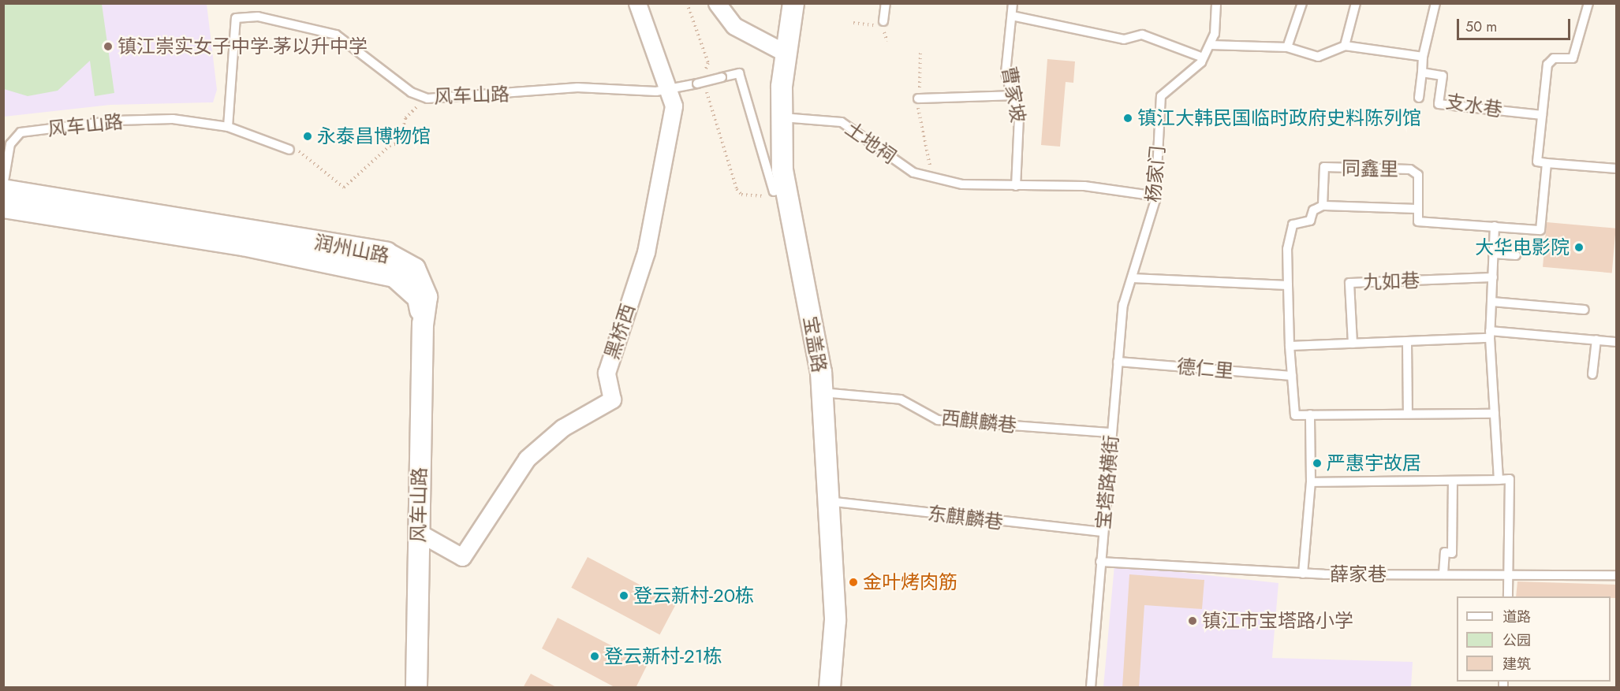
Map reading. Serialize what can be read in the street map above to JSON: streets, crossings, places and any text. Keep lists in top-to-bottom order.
{
  "streets": {
    "street": [
      "风车山路",
      "润州山路",
      "黑桥西",
      "宝盖路"
    ],
    "lane": [
      "曹家坡",
      "支水巷",
      "土地祠",
      "同鑫里",
      "杨家门",
      "九如巷",
      "德仁里",
      "西麒麟巷",
      "宝塔路横街",
      "东麒麟巷",
      "薛家巷"
    ]
  },
  "crossings": [
    ["曹家坡", "土地祠"],
    ["风车山路", "润州山路"],
    ["风车山路", "黑桥西"],
    ["风车山路", "宝盖路"],
    ["土地祠", "杨家门"],
    ["土地祠", "宝盖路"],
    ["杨家门", "宝塔路横街"],
    ["宝盖路", "西麒麟巷"],
    ["宝盖路", "东麒麟巷"],
    ["德仁里", "宝塔路横街"],
    ["西麒麟巷", "宝塔路横街"],
    ["宝塔路横街", "东麒麟巷"],
    ["宝塔路横街", "薛家巷"]
  ],
  "places": [
    "镇江崇实女子中学-茅以升中学",
    "镇江大韩民国临时政府史料陈列馆",
    "永泰昌博物馆",
    "大华电影院",
    "严惠宇故居",
    "金叶烤肉筋",
    "登云新村-20栋",
    "镇江市宝塔路小学",
    "登云新村-21栋"
  ],
  "legend": ["道路", "公园", "建筑"],
  "scale_bar": "50 m"
}
